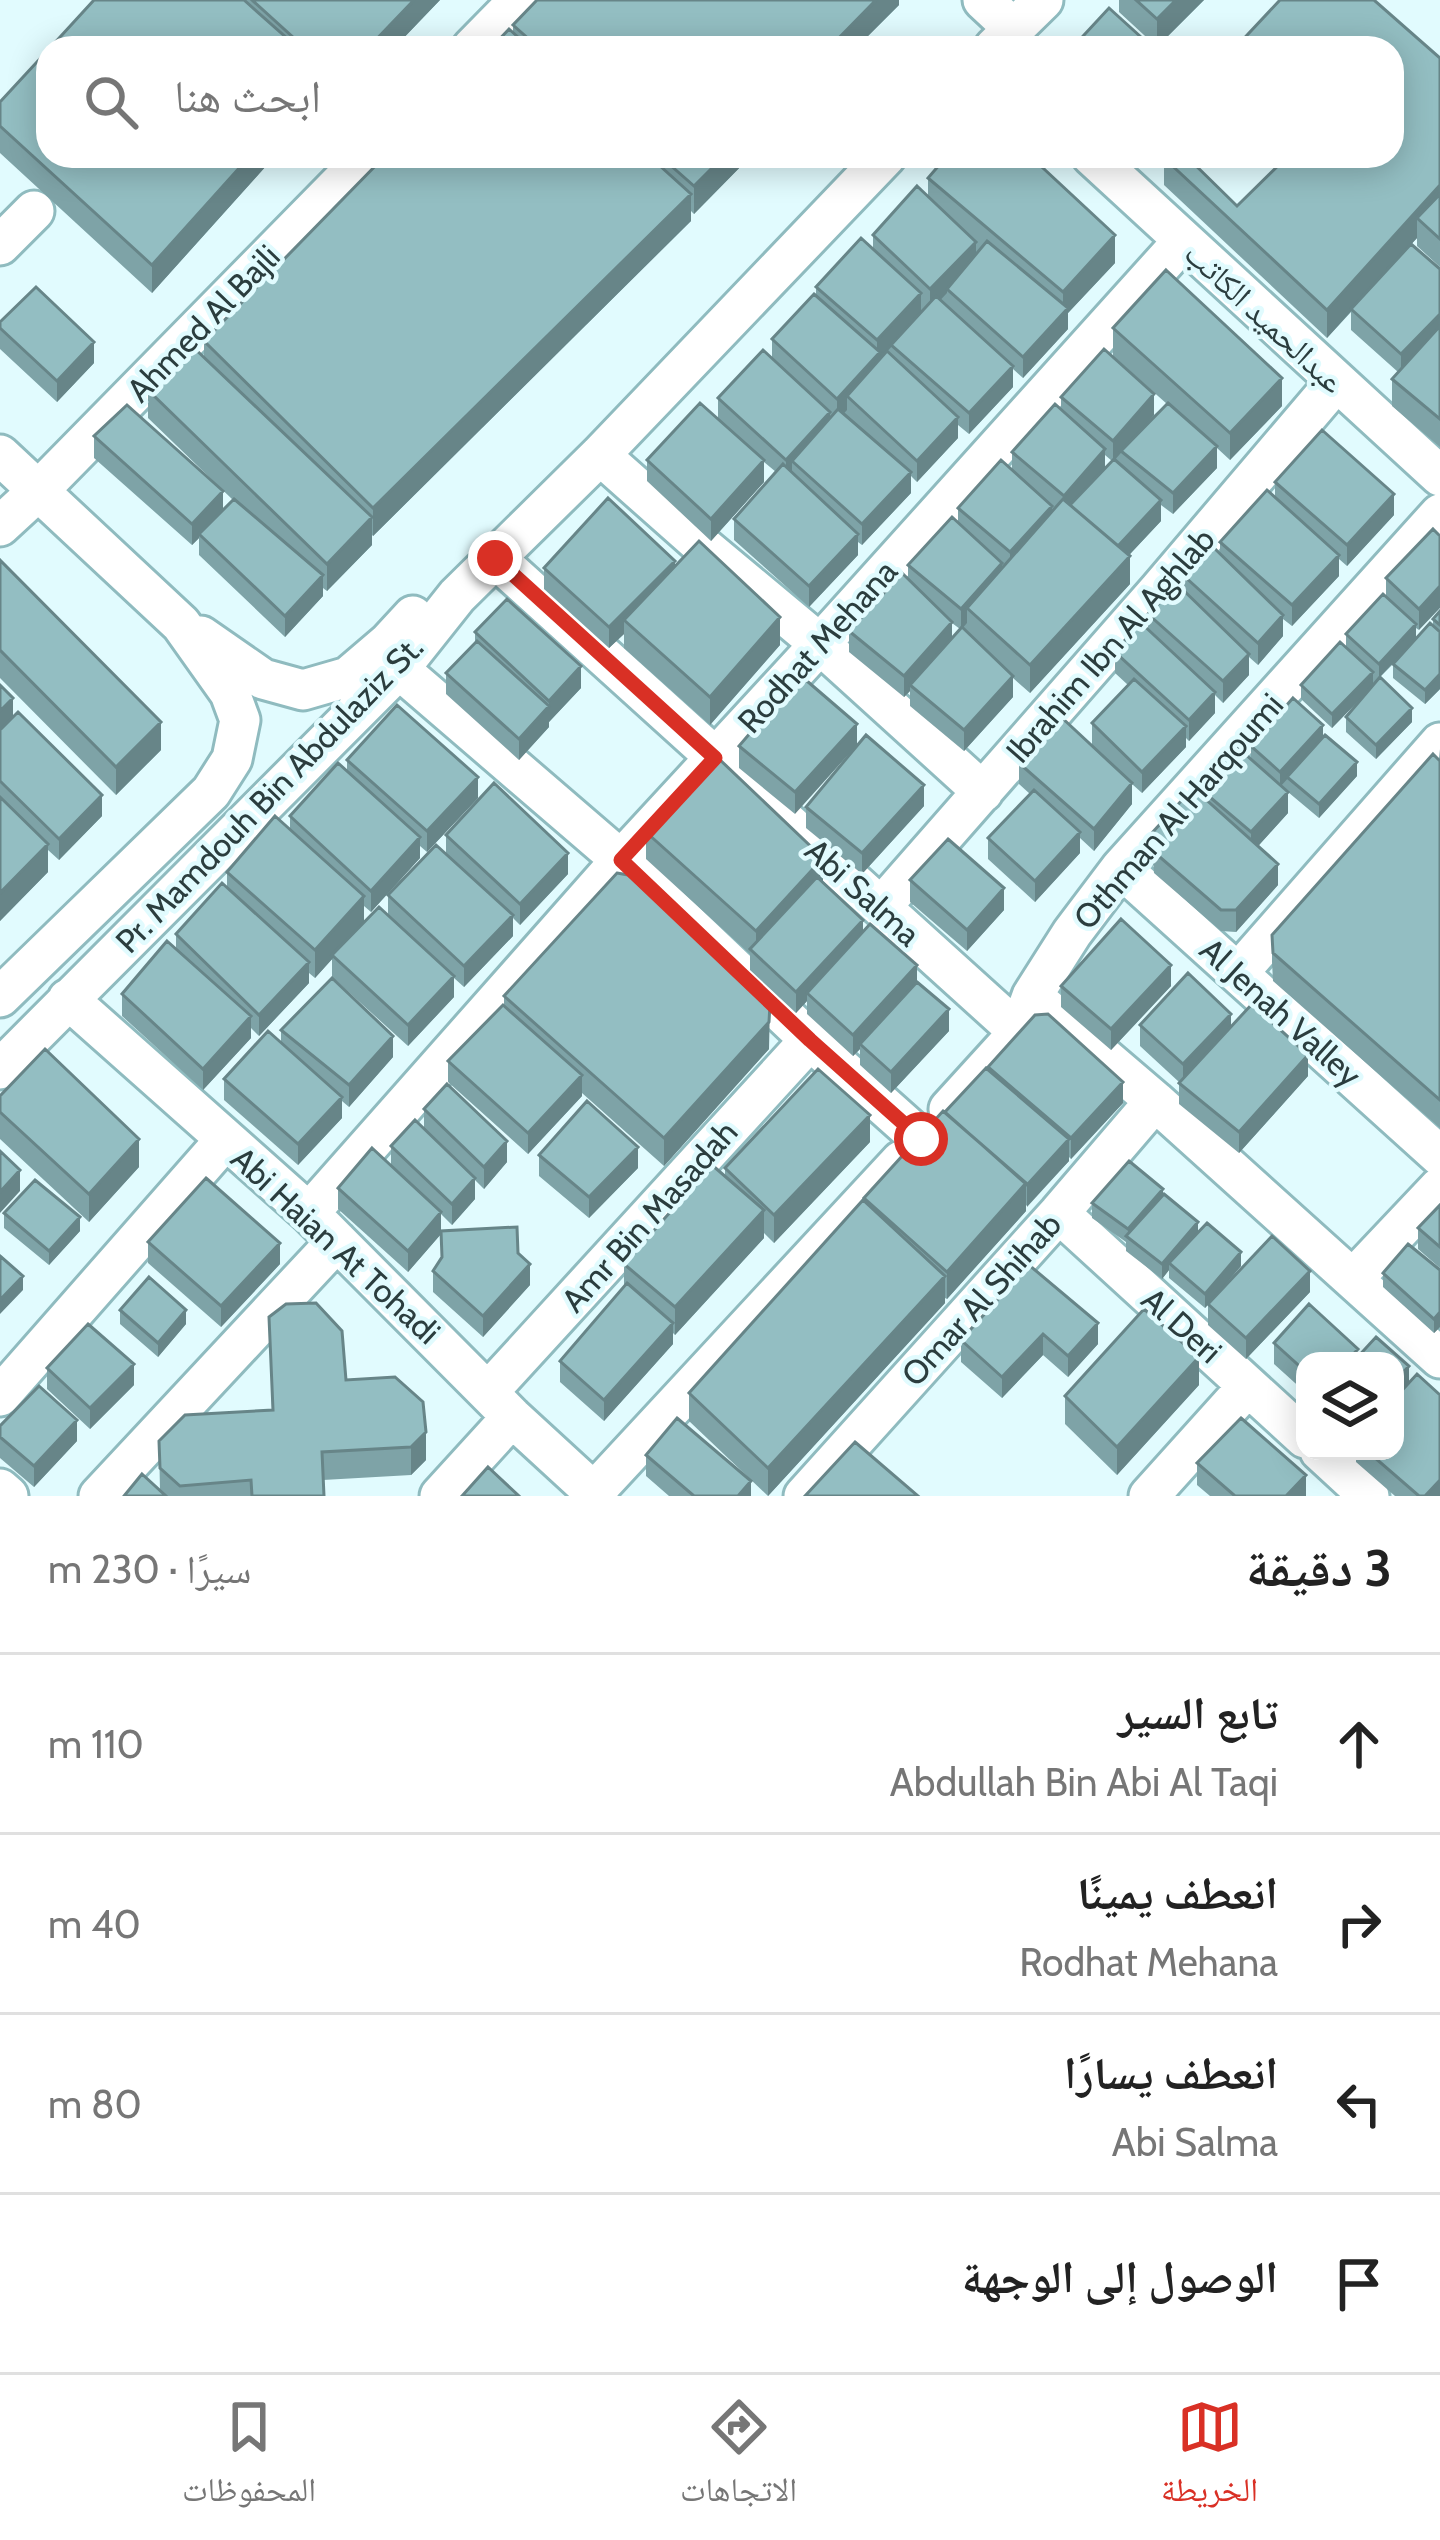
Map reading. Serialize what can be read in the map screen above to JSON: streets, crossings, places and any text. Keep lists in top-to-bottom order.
{
  "streets": {
    "street": [
      "عبدالحميد الكاتب",
      "Ahmed Al Bajli",
      "Ibrahim Ibn Al Aghlab",
      "Rodhat Mehana",
      "Pr. Mamdouh Bin Abdulaziz St.",
      "Othman Al Harqoumi",
      "Abi Salma",
      "Al Jenah Valley",
      "Amr Bin Masadah",
      "Abi Haian At Tohadi",
      "Omar Al Shihab",
      "Al Deri"
    ]
  },
  "crossings": [
    ["عبدالحميد الكاتب", "Ibrahim Ibn Al Aghlab"],
    ["عبدالحميد الكاتب", "Rodhat Mehana"],
    ["Ibrahim Ibn Al Aghlab", "Abi Salma"],
    ["Rodhat Mehana", "Abi Salma"],
    ["Rodhat Mehana", "Abi Haian At Tohadi"],
    ["Pr. Mamdouh Bin Abdulaziz St.", "Abi Salma"],
    ["Pr. Mamdouh Bin Abdulaziz St.", "Abi Haian At Tohadi"],
    ["Othman Al Harqoumi", "Abi Salma"],
    ["Othman Al Harqoumi", "Al Jenah Valley"],
    ["Othman Al Harqoumi", "Abi Haian At Tohadi"],
    ["Abi Salma", "Omar Al Shihab"],
    ["Amr Bin Masadah", "Abi Haian At Tohadi"],
    ["Omar Al Shihab", "Al Deri"]
  ],
  "page": {
    "search": "ابحث هنا",
    "heading": ["3 دقيقة", "سيرًا · 230 m"],
    "list": [
      ["تابع السير", "Abdullah Bin Abi Al Taqi", "110 m"],
      ["انعطف يمينًا", "Rodhat Mehana", "40 m"],
      ["انعطف يسارًا", "Abi Salma", "80 m"],
      "الوصول إلى الوجهة"
    ],
    "nav": ["الخريطة", "الاتجاهات", "المحفوظات"]
  }
}
